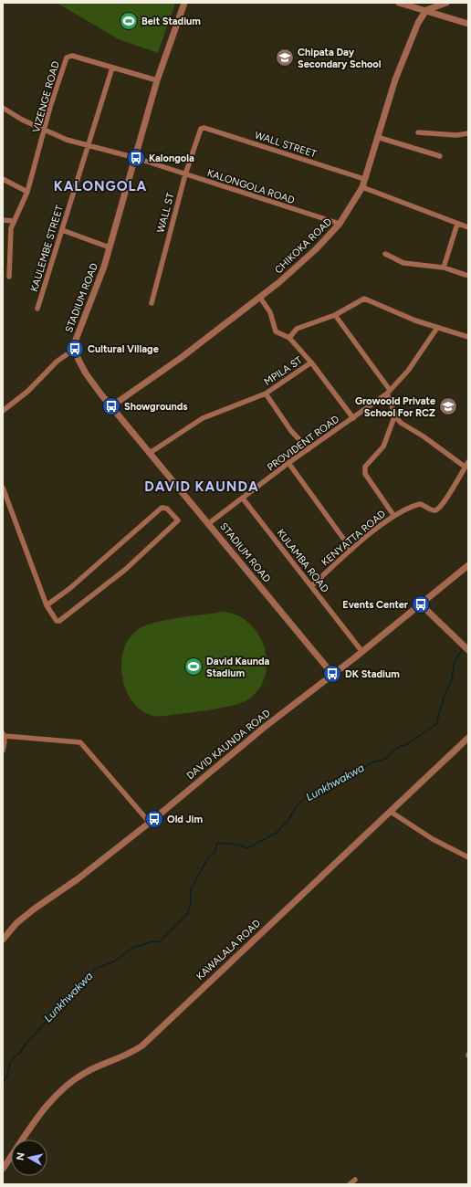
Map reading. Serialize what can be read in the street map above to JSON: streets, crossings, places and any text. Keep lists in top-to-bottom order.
{
  "streets": {
    "street": [
      "VIZENGE ROAD",
      "WALL STREET",
      "KALONGOLA ROAD",
      "WALL ST",
      "CHIKOKA ROAD",
      "KAULEMBE STREET",
      "STADIUM ROAD",
      "MPILA ST",
      "PROVIDENT ROAD",
      "KENYATTA ROAD",
      "KULAMBA ROAD",
      "DAVID KAUNDA ROAD",
      "KAWALALA ROAD"
    ]
  },
  "crossings": [
    ["VIZENGE ROAD", "KALONGOLA ROAD"],
    ["VIZENGE ROAD", "KAULEMBE STREET"],
    ["VIZENGE ROAD", "STADIUM ROAD"],
    ["WALL STREET", "WALL ST"],
    ["WALL STREET", "CHIKOKA ROAD"],
    ["KALONGOLA ROAD", "WALL ST"],
    ["KALONGOLA ROAD", "CHIKOKA ROAD"],
    ["KALONGOLA ROAD", "KAULEMBE STREET"],
    ["KALONGOLA ROAD", "STADIUM ROAD"],
    ["CHIKOKA ROAD", "STADIUM ROAD"],
    ["STADIUM ROAD", "MPILA ST"],
    ["STADIUM ROAD", "PROVIDENT ROAD"],
    ["STADIUM ROAD", "DAVID KAUNDA ROAD"],
    ["PROVIDENT ROAD", "KULAMBA ROAD"],
    ["KENYATTA ROAD", "KULAMBA ROAD"],
    ["KULAMBA ROAD", "DAVID KAUNDA ROAD"]
  ],
  "districts": ["KALONGOLA", "DAVID KAUNDA"],
  "water": ["Lunkhwakwa"],
  "places": {
    "sports": ["Beit Stadium", "David Kaunda Stadium"],
    "school or university": ["Chipata Day Secondary School", "Growoold Private School For RCZ"],
    "bus stop": [
      "Kalongola",
      "Cultural Village",
      "Showgrounds",
      "Events Center",
      "DK Stadium",
      "Old Jim"
    ]
  },
  "north": "left"
}
